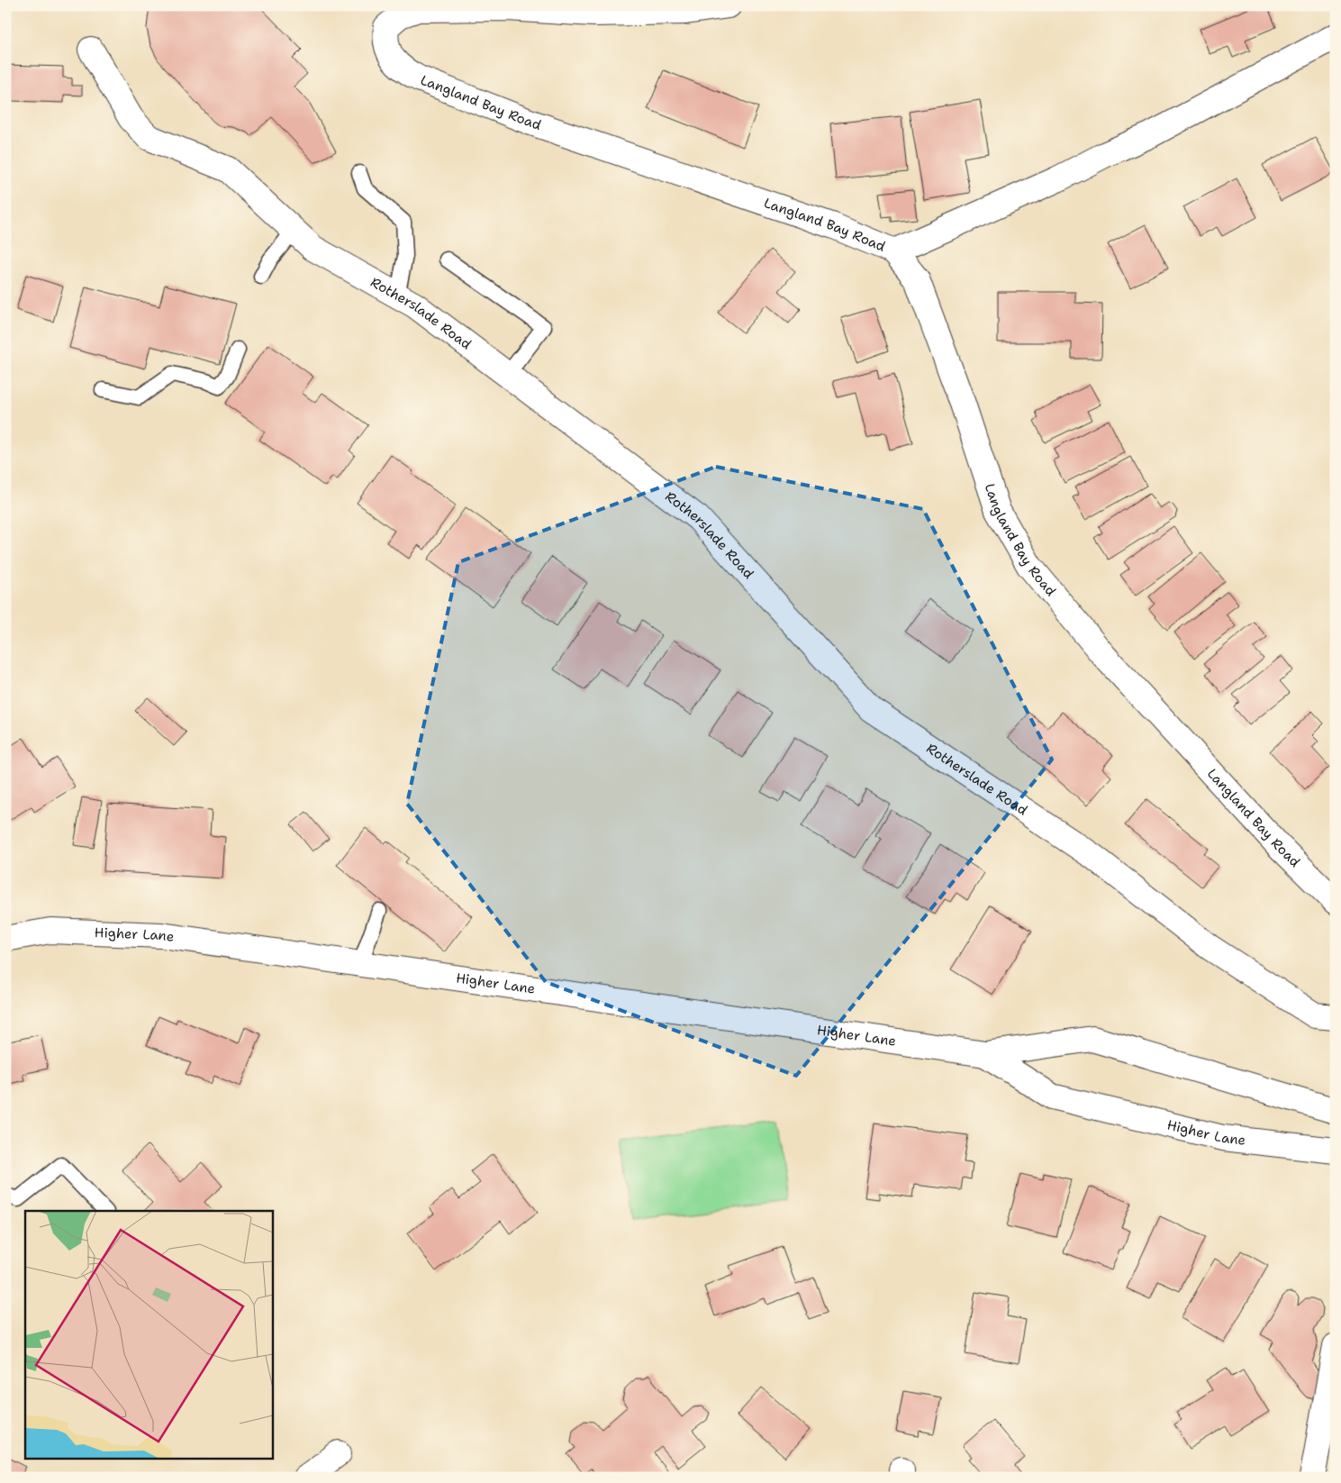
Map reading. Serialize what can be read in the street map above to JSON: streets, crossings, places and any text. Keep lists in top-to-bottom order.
{
  "streets": {
    "street": ["Langland Bay Road", "Rotherslade Road", "Higher Lane"]
  }
}
